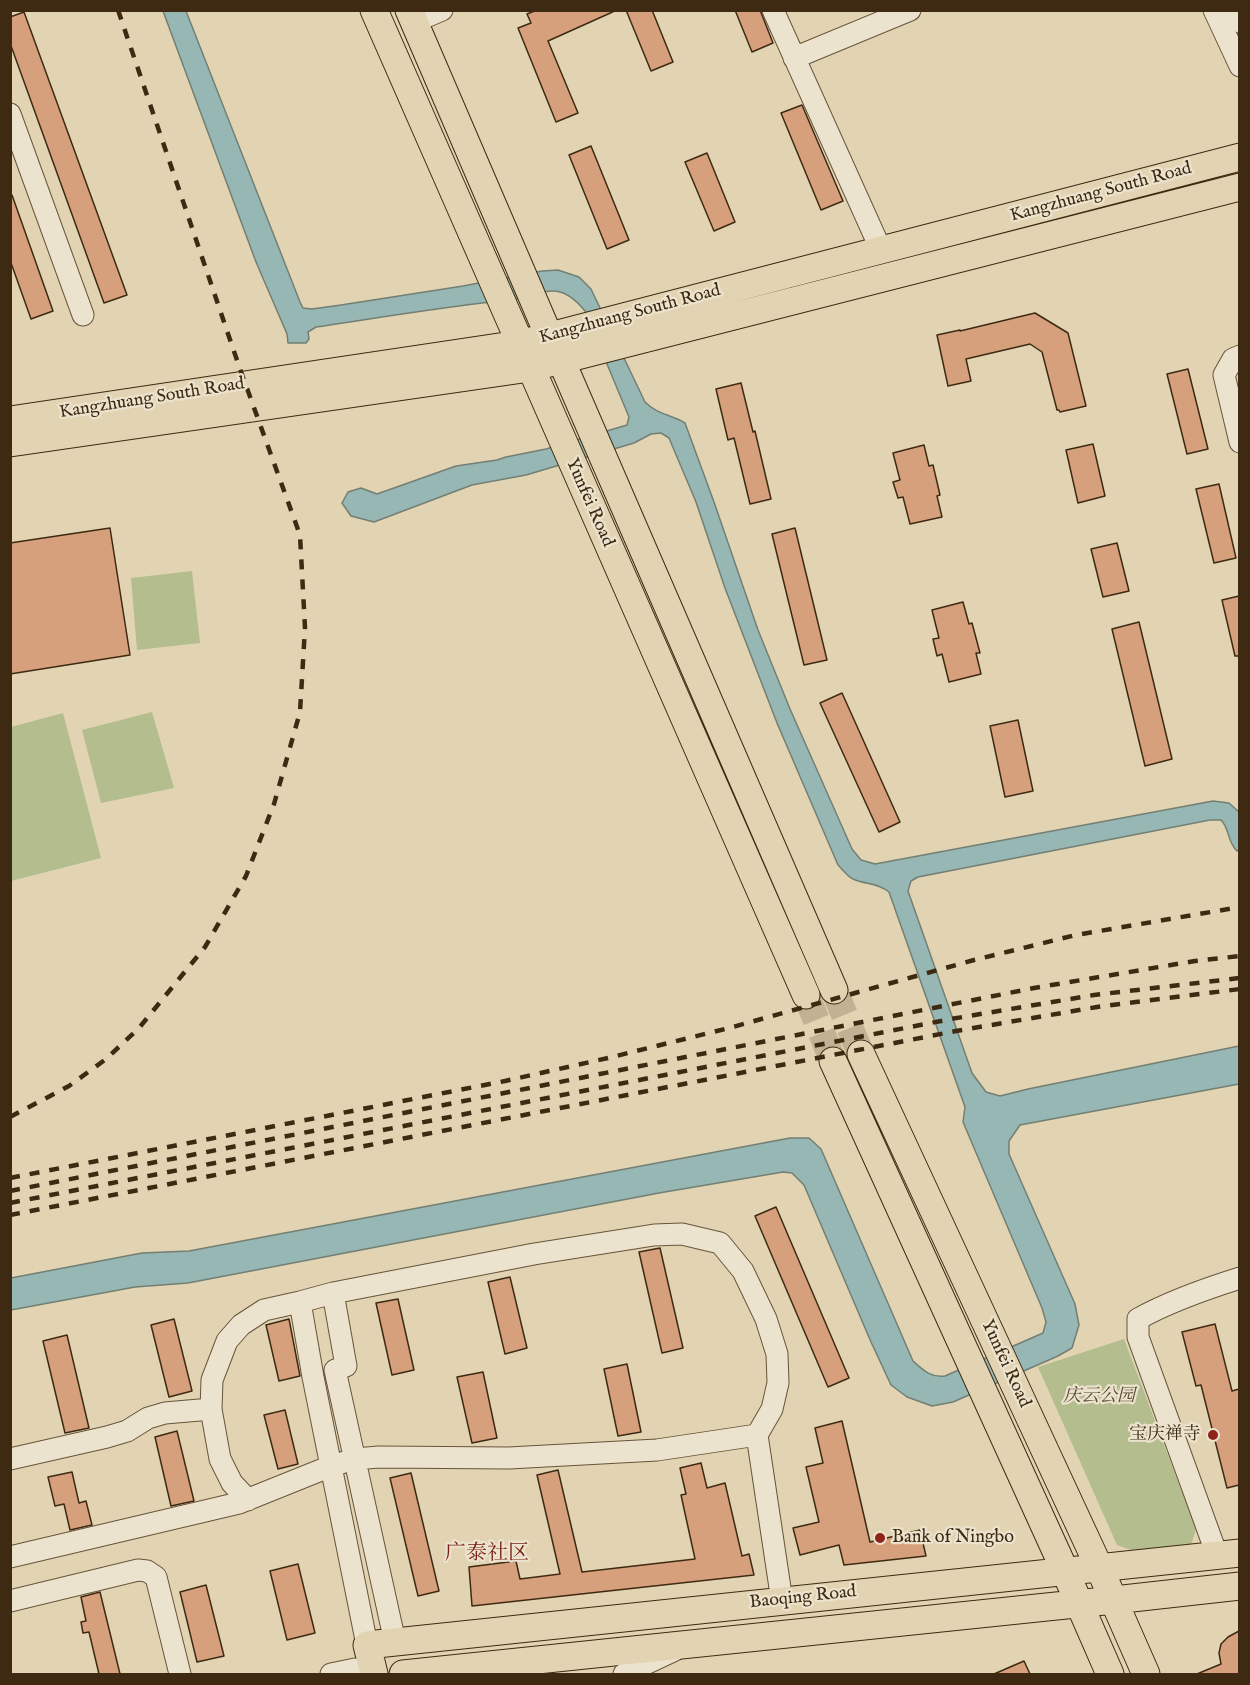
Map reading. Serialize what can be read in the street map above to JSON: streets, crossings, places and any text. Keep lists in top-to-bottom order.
{
  "streets": {
    "main road": ["Kangzhuang South Road", "Yunfei Road", "Baoqing Road"]
  },
  "crossings": [
    ["Kangzhuang South Road", "Yunfei Road"],
    ["Yunfei Road", "Baoqing Road"]
  ],
  "districts": ["广泰社区"],
  "parks": ["庆云公园"],
  "places": ["宝庆禅寺", "Bank of Ningbo"]
}
